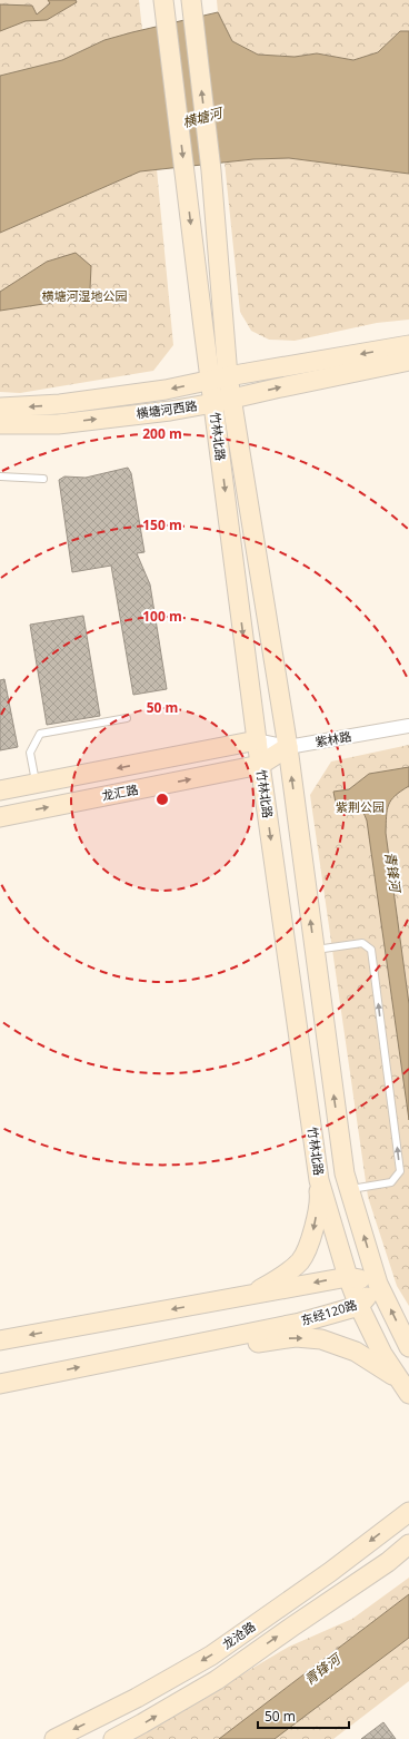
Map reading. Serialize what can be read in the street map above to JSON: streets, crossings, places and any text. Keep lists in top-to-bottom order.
{
  "streets": {
    "main road": [
      "横塘河西路",
      "竹林北路",
      "龙汇路",
      "东经120路",
      "龙沧路"
    ],
    "street": ["紫林路"]
  },
  "crossings": [
    ["横塘河西路", "竹林北路"],
    ["竹林北路", "紫林路"],
    ["竹林北路", "龙汇路"],
    ["竹林北路", "东经120路"],
    ["紫林路", "龙汇路"]
  ],
  "water": ["横塘河", "青锋河"],
  "parks": ["横塘河湿地公园", "紫荆公园"],
  "scale_bar": "50 m",
  "rings": [
    "200 m",
    "150 m",
    "100 m",
    "50 m"
  ]
}
